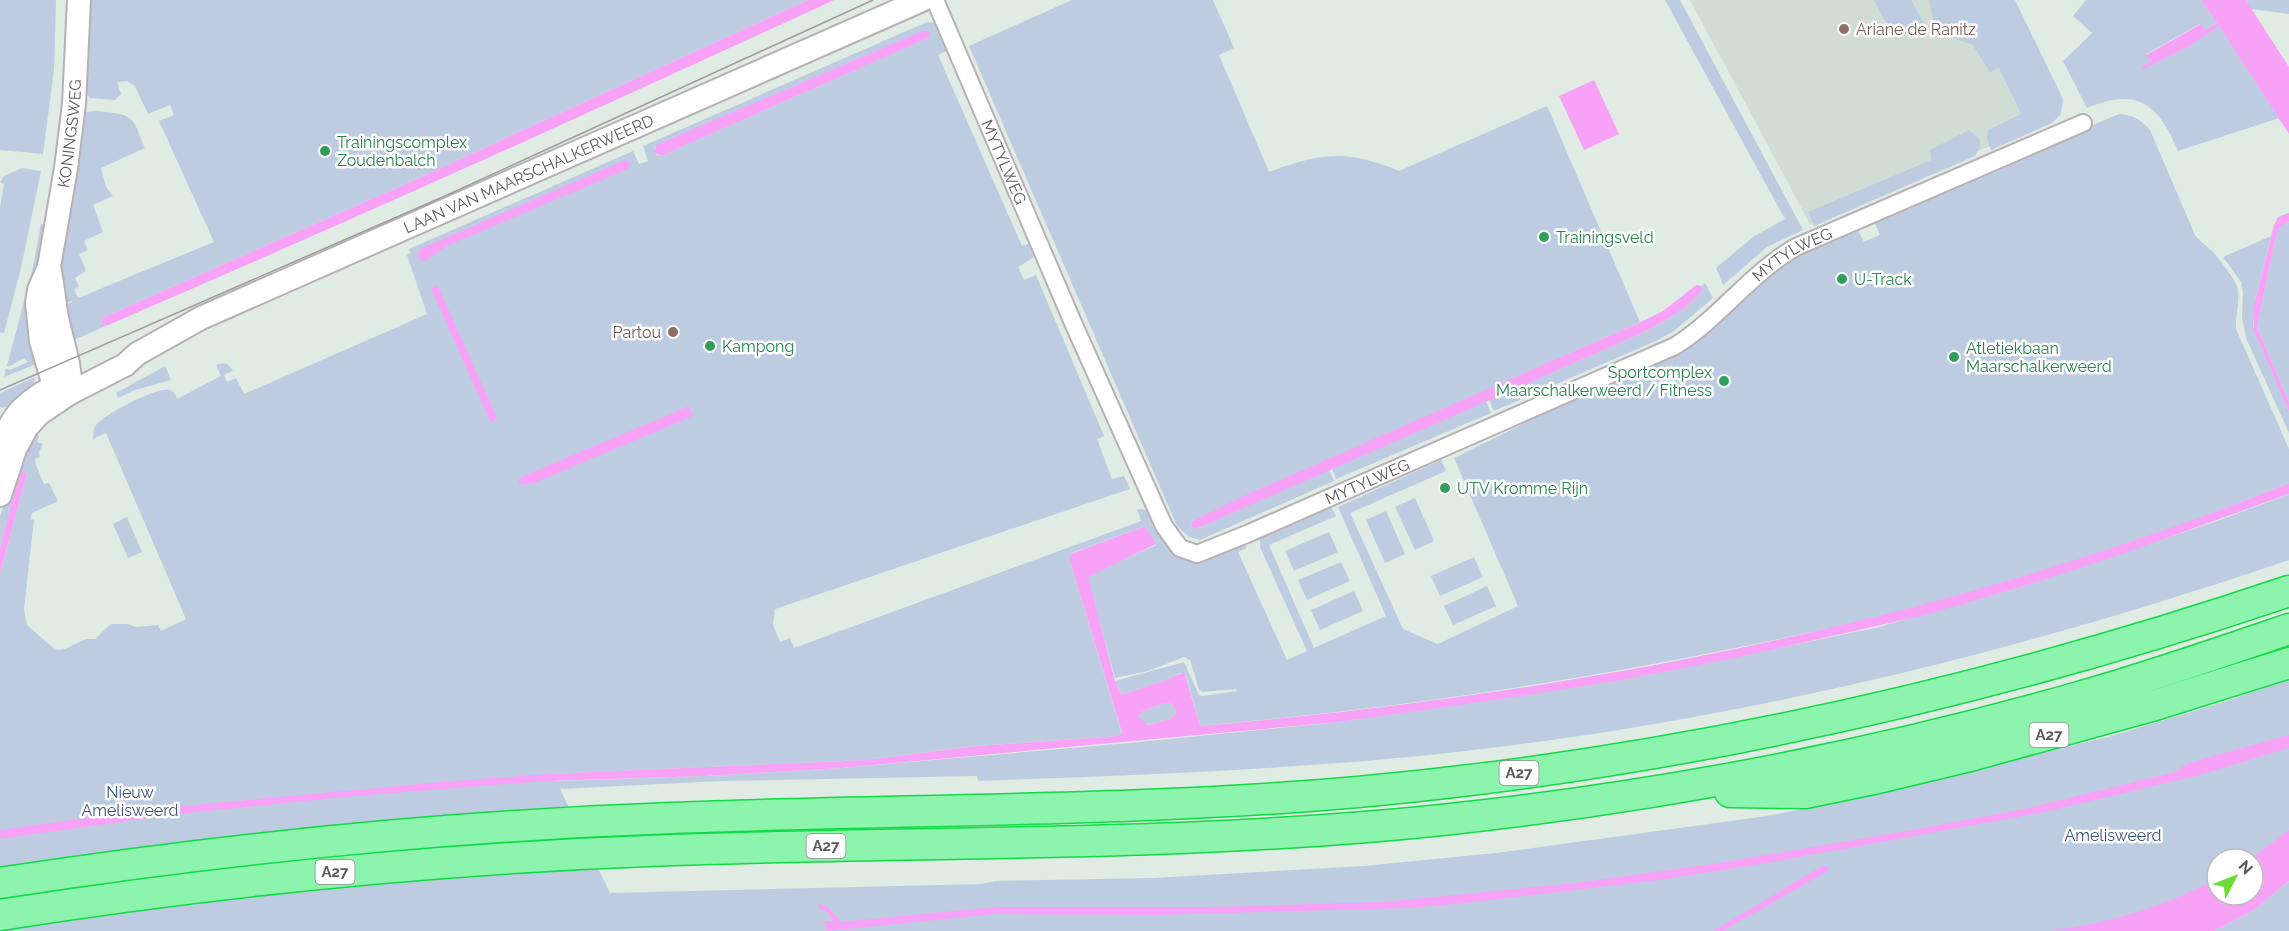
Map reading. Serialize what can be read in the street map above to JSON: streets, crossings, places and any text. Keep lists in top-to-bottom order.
{
  "streets": {
    "highway": ["A27"],
    "main road": ["KONINGSWEG", "LAAN VAN MAARSCHALKERWEERD"],
    "street": ["MYTYLWEG"]
  },
  "crossings": [
    ["KONINGSWEG", "LAAN VAN MAARSCHALKERWEERD"]
  ],
  "parks": ["Nieuw Amelisweerd", "Amelisweerd"],
  "places": [
    "Ariane de Ranitz",
    "Trainingscomplex Zoudenbalch",
    "Trainingsveld",
    "U-Track",
    "Partou",
    "Kampong",
    "Atletiekbaan Maarschalkerweerd",
    "Sportcomplex Maarschalkerweerd / Fitness",
    "UTV Kromme Rijn"
  ],
  "north": "top right"
}
